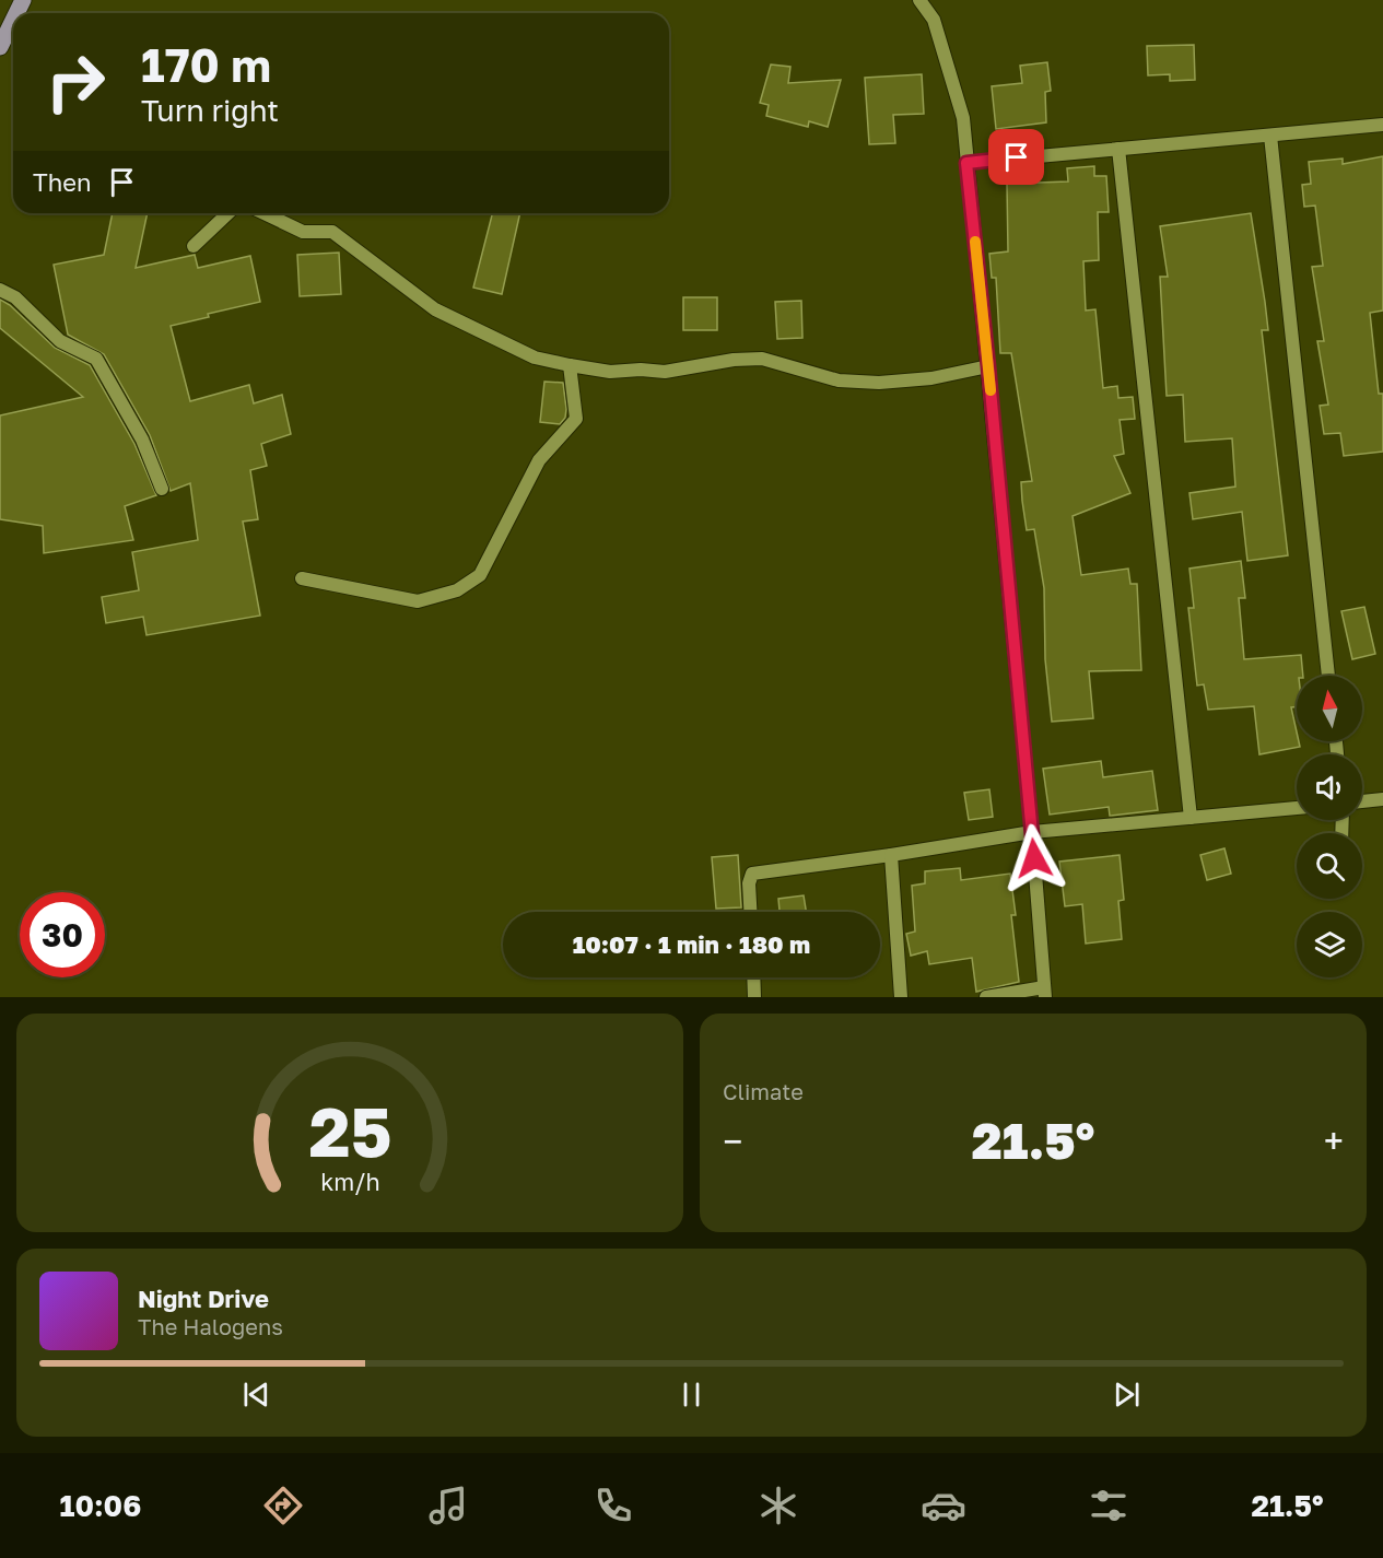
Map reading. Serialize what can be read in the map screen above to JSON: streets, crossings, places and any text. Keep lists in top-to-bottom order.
{
  "north": "top",
  "page": {
    "turn": ["170 m", "Turn right"],
    "then": "Then",
    "limit": "30",
    "trip": "10:07 · 1 min · 180 m",
    "tile": "Climate",
    "heat": ["−", "21.5°", "+"],
    "song": ["Night Drive", "The Halogens"],
    "tabs": ["10:06", "21.5°"],
    "gauge": ["25", "km/h"]
  }
}
